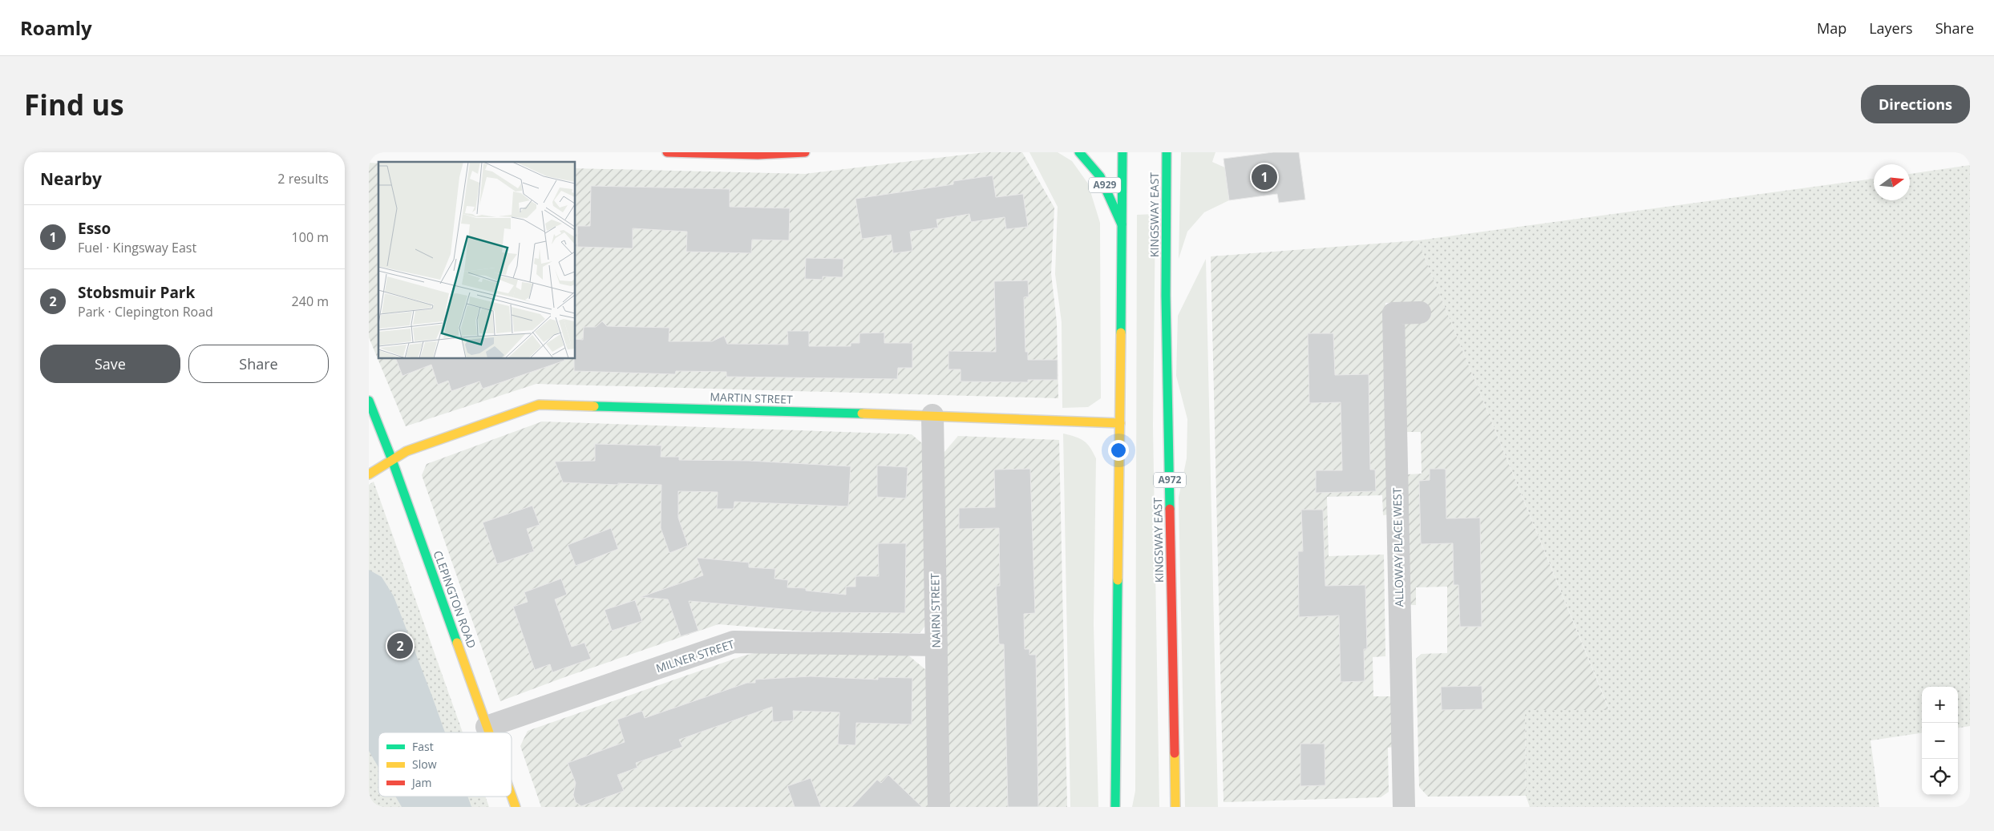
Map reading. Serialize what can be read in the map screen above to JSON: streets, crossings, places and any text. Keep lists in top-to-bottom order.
{
  "streets": {
    "main road": [
      "A929",
      "KINGSWAY EAST",
      "MARTIN STREET",
      "A972",
      "CLEPINGTON ROAD"
    ],
    "street": ["ALLOWAY PLACE WEST", "NAIRN STREET", "MILNER STREET"]
  },
  "crossings": [
    ["MARTIN STREET", "CLEPINGTON ROAD"],
    ["MARTIN STREET", "NAIRN STREET"],
    ["CLEPINGTON ROAD", "MILNER STREET"],
    ["NAIRN STREET", "MILNER STREET"]
  ],
  "legend": ["Fast", "Slow", "Jam"],
  "north": "right",
  "page": {
    "header": "Roamly",
    "nav": ["Map", "Layers", "Share"],
    "buttons": [
      "Directions",
      ["Save", "Share"]
    ],
    "title": "Find us",
    "heading": ["Nearby", "2 results"],
    "pins": ["1", "2"],
    "list": [
      {
        "mark": "1",
        "name": "Esso",
        "note": "Fuel · Kingsway East",
        "value": "100 m"
      },
      {
        "mark": "2",
        "name": "Stobsmuir Park",
        "note": "Park · Clepington Road",
        "value": "240 m"
      }
    ],
    "map_buttons": ["+", "−"]
  }
}
